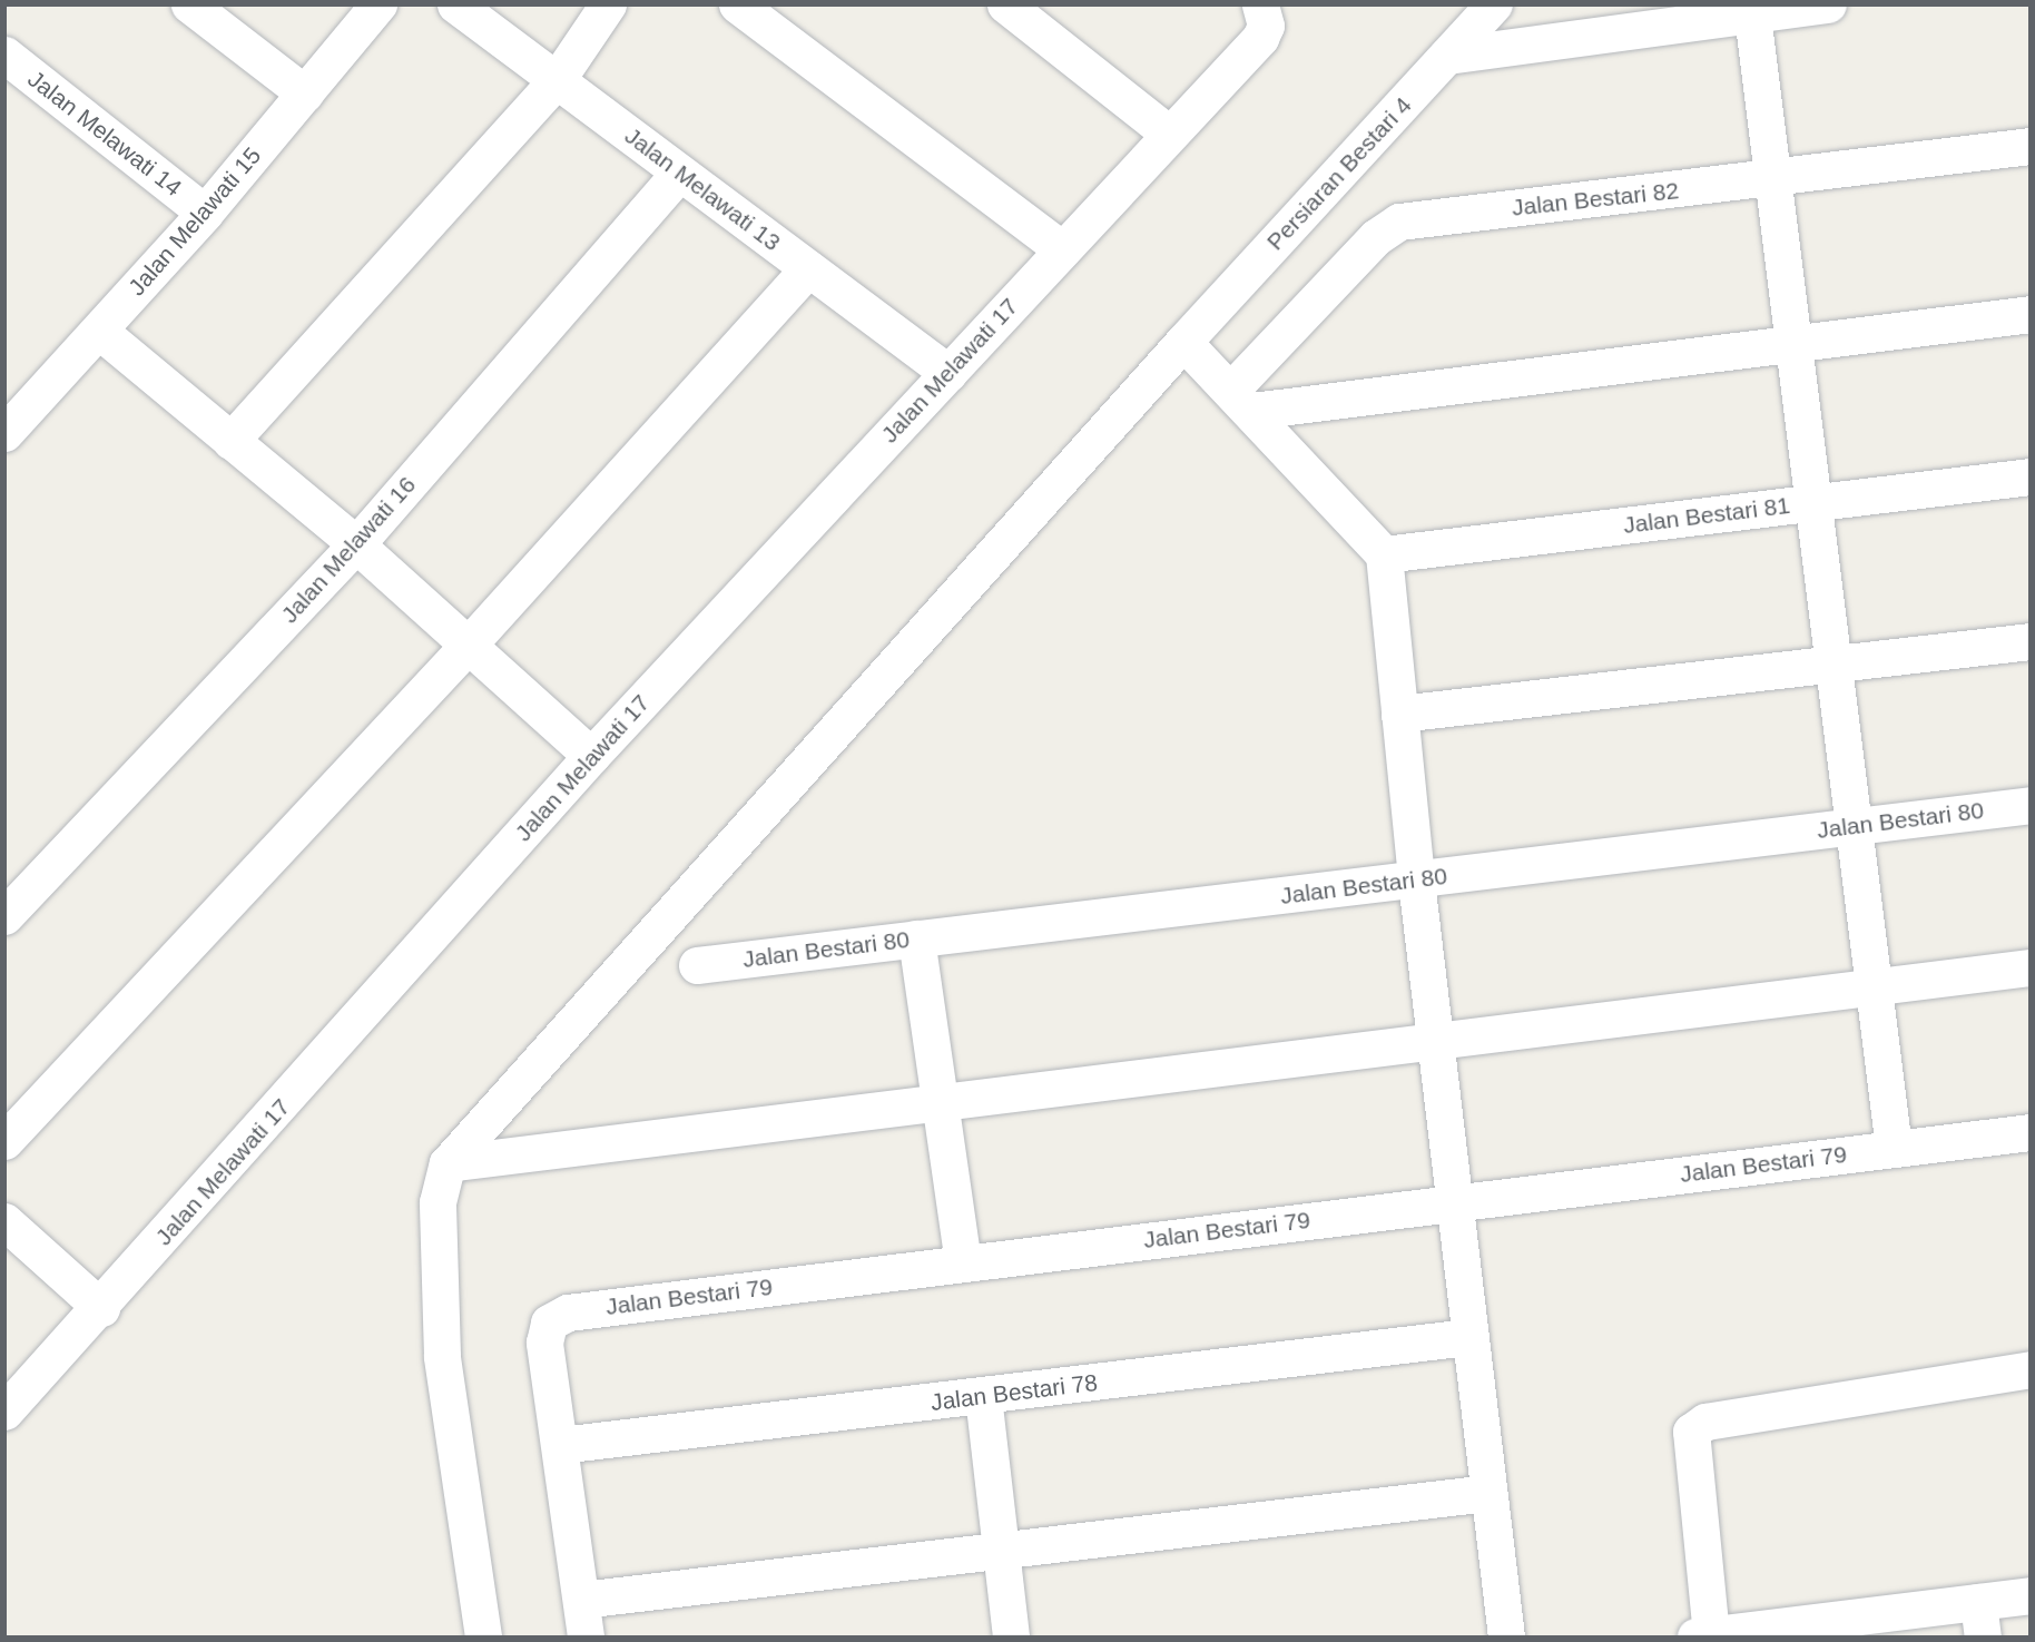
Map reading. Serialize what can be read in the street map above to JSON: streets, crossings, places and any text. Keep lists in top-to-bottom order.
{
  "streets": {
    "street": [
      "Jalan Melawati 14",
      "Persiaran Bestari 4",
      "Jalan Melawati 13",
      "Jalan Bestari 82",
      "Jalan Melawati 15",
      "Jalan Melawati 17",
      "Jalan Bestari 81",
      "Jalan Melawati 16",
      "Jalan Bestari 80",
      "Jalan Bestari 79",
      "Jalan Bestari 78"
    ]
  },
  "crossings": [
    ["Jalan Melawati 14", "Jalan Melawati 15"],
    ["Jalan Melawati 13", "Jalan Melawati 17"],
    ["Jalan Melawati 13", "Jalan Melawati 16"],
    ["Jalan Bestari 79", "Jalan Bestari 78"]
  ]
}
